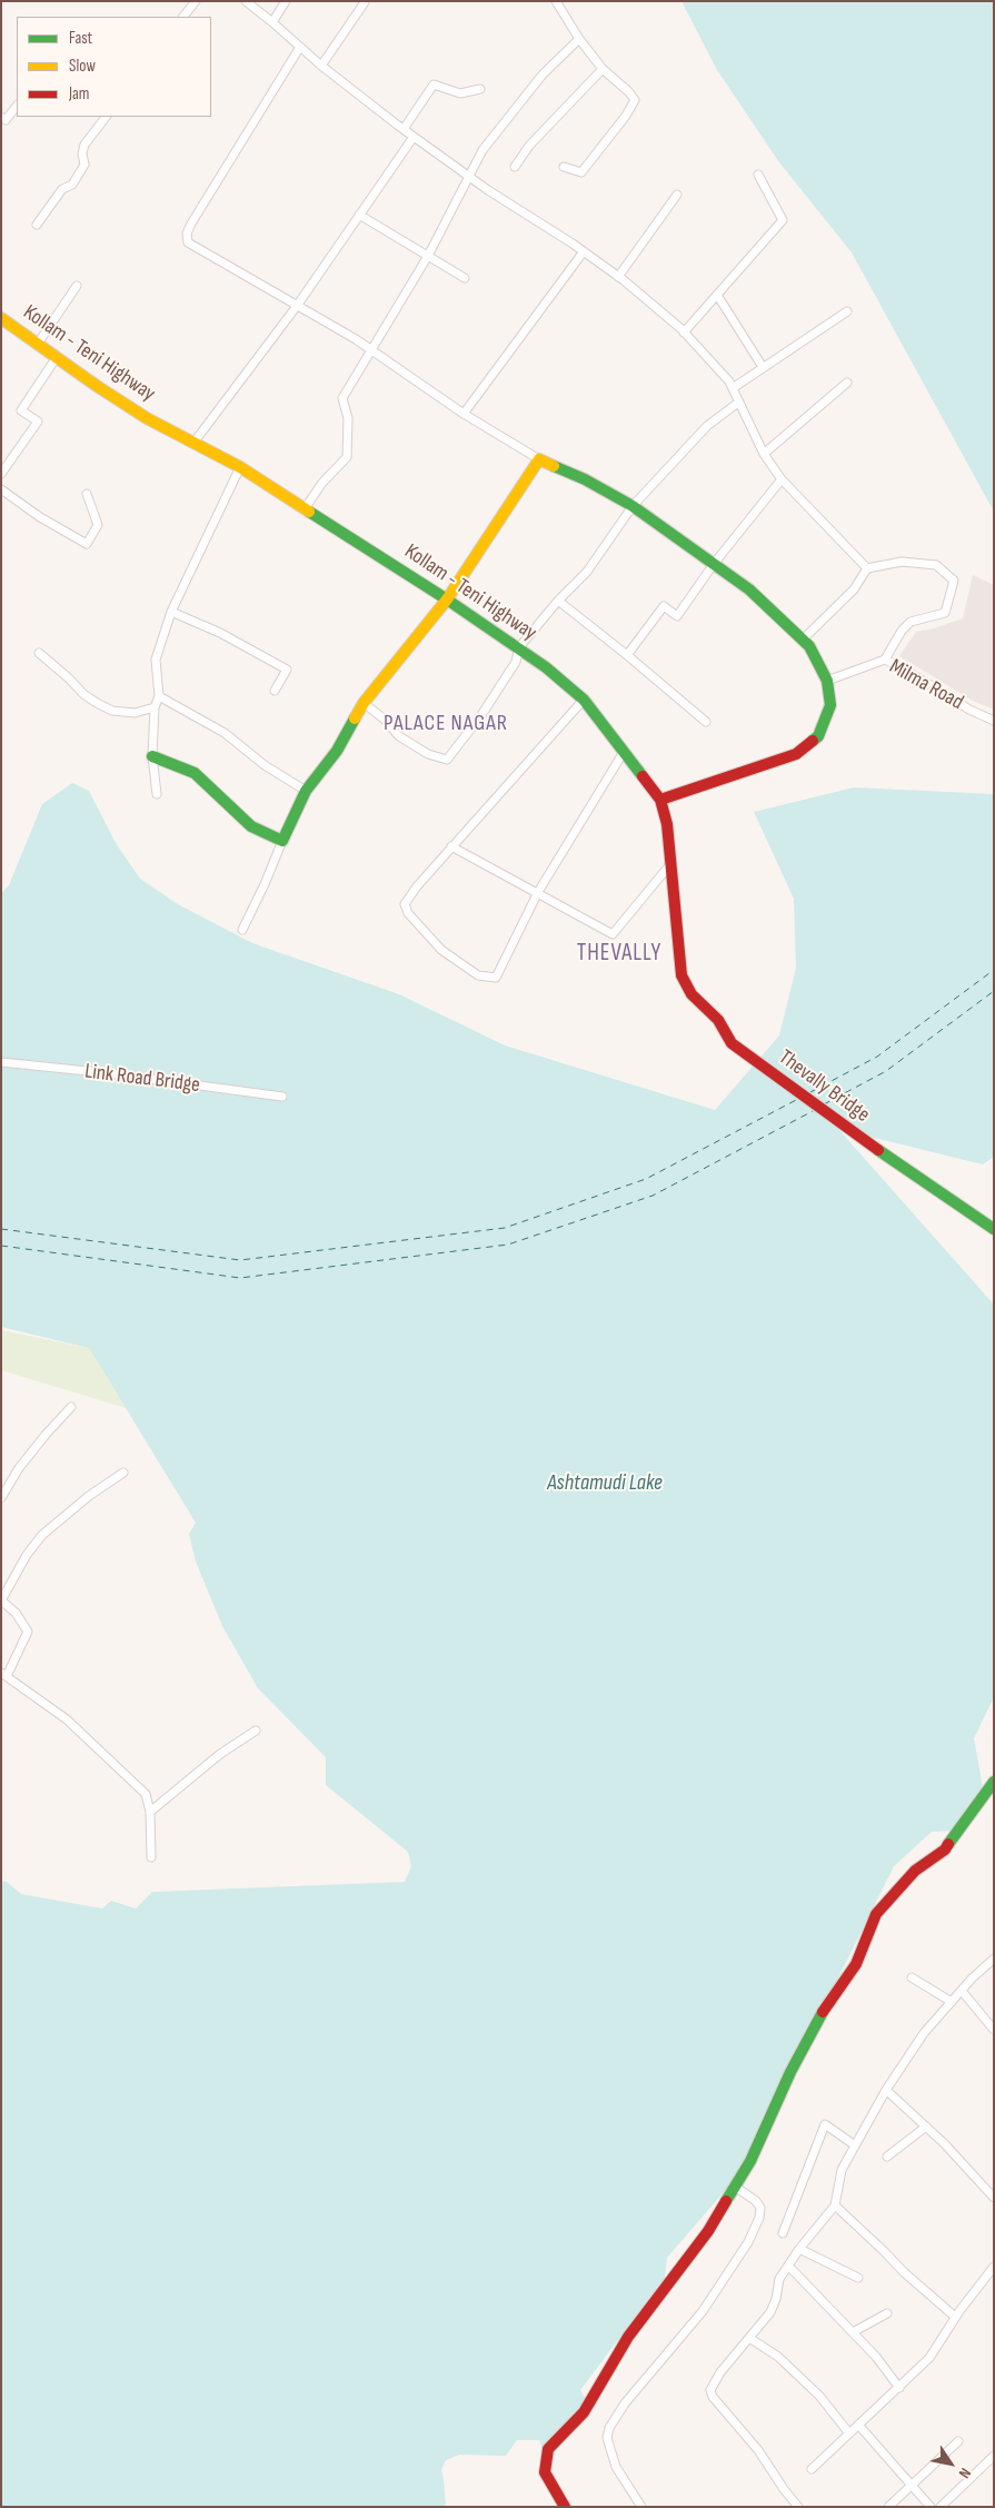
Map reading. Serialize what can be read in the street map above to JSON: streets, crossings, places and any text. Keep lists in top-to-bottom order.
{
  "streets": {
    "street": [
      "Kollam - Teni Highway",
      "Milma Road",
      "Link Road Bridge",
      "Thevally Bridge"
    ]
  },
  "crossings": [
    ["Kollam - Teni Highway", "Thevally Bridge"]
  ],
  "districts": ["PALACE NAGAR", "THEVALLY"],
  "water": ["Ashtamudi Lake"],
  "legend": ["Fast", "Slow", "Jam"],
  "north": "bottom right"
}
